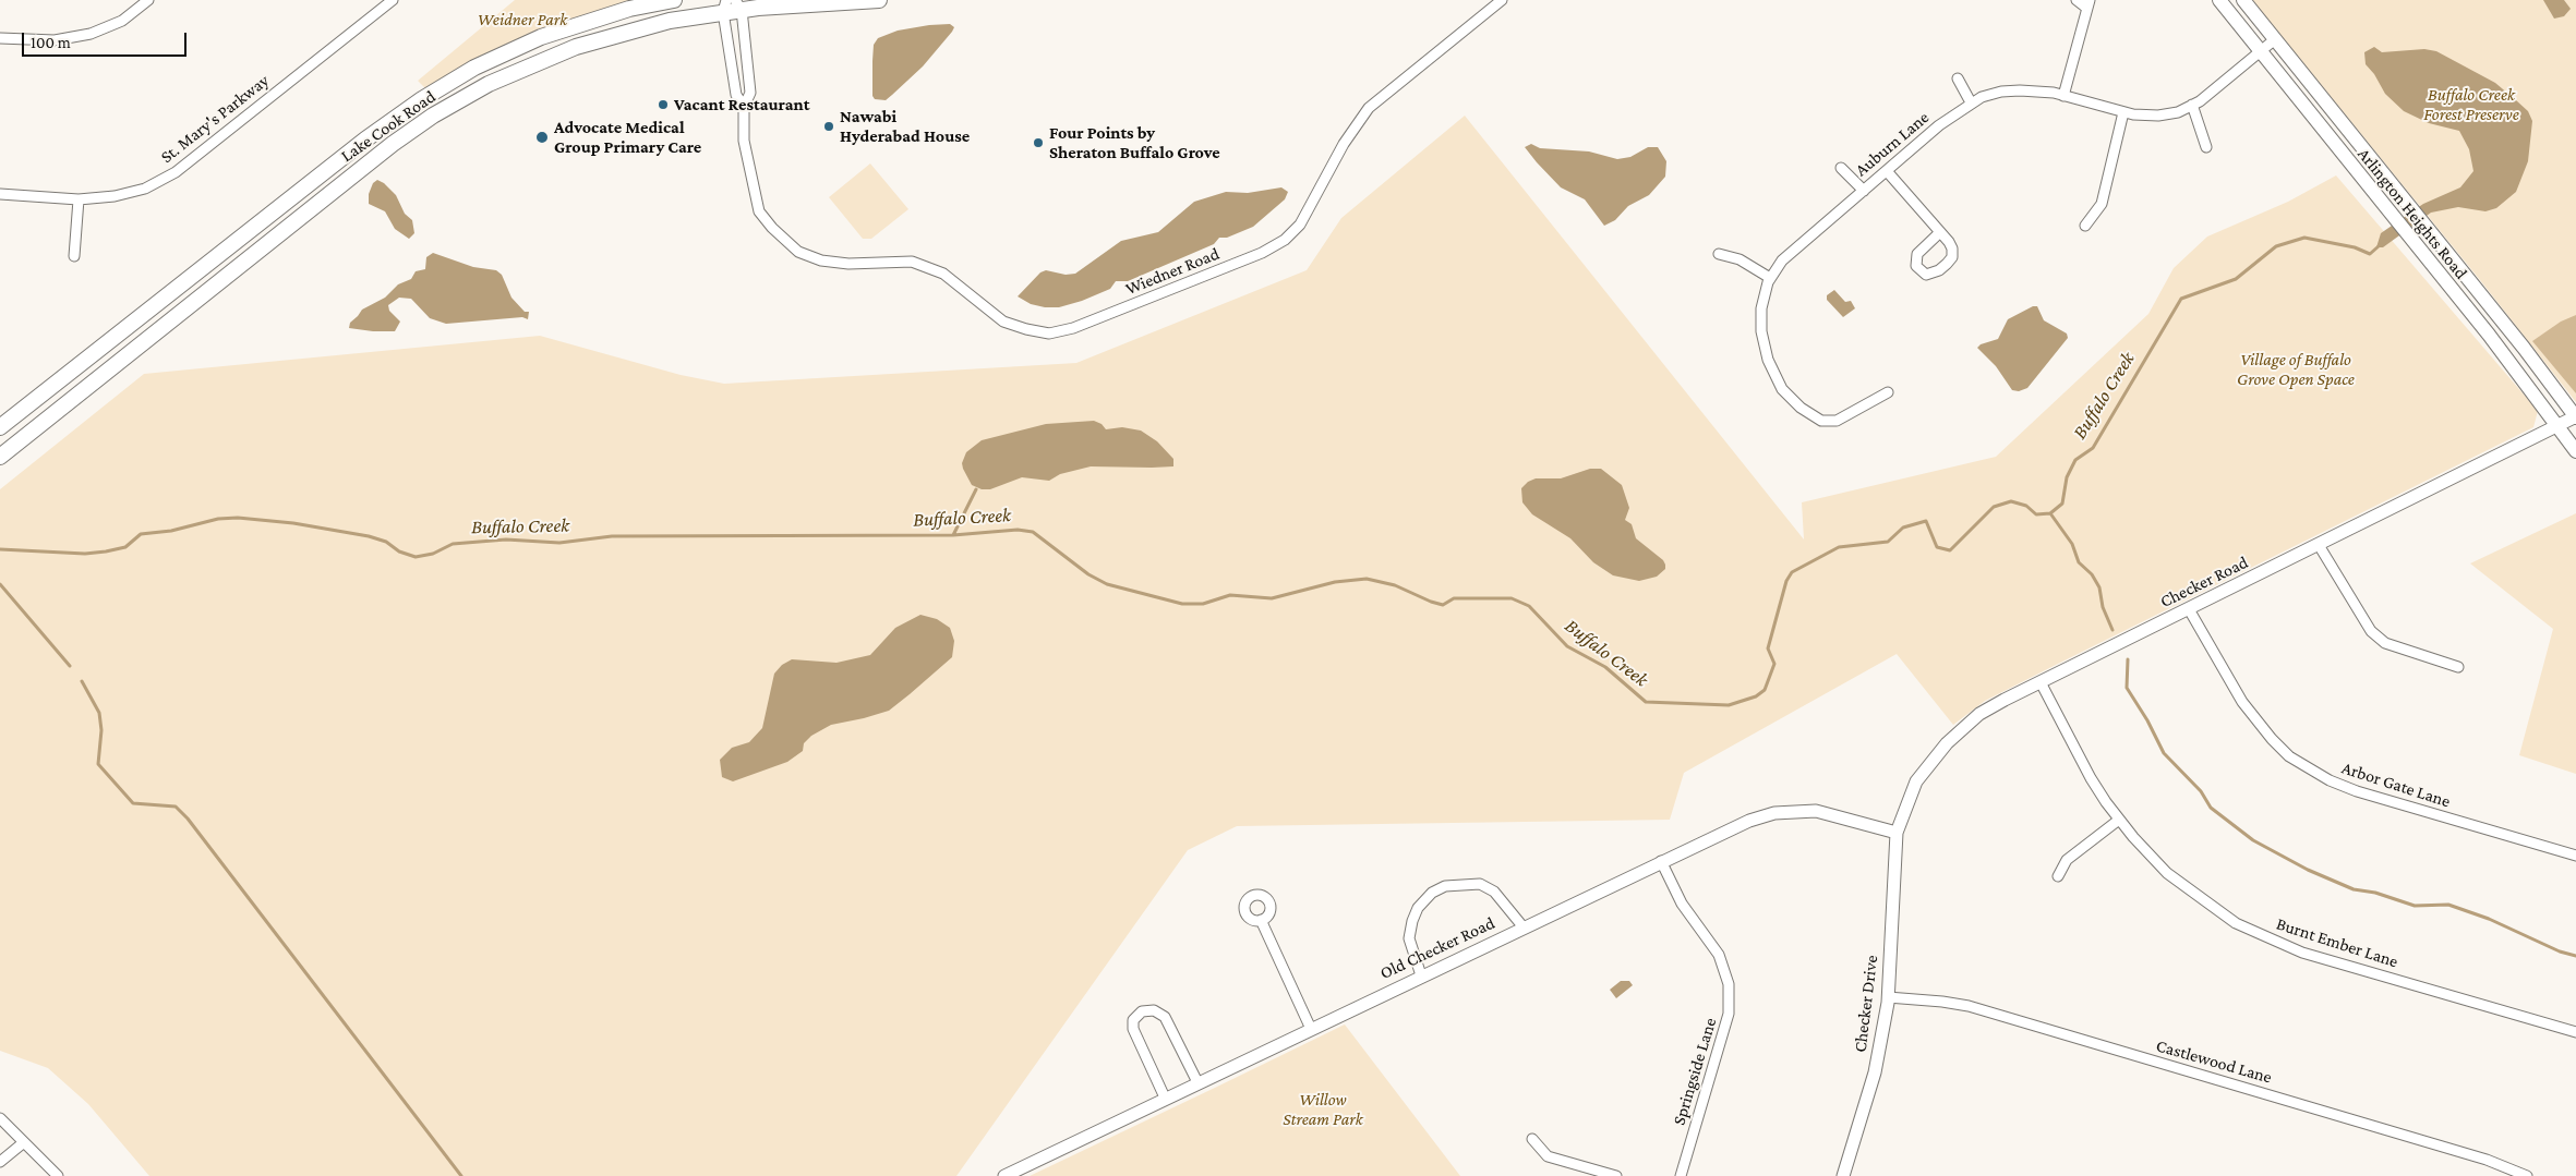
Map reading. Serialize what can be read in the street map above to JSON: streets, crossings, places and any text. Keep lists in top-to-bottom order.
{
  "streets": {
    "main road": ["Lake Cook Road", "Arlington Heights Road"],
    "street": [
      "St. Mary's Parkway",
      "Auburn Lane",
      "Wiedner Road",
      "Checker Road",
      "Arbor Gate Lane",
      "Burnt Ember Lane",
      "Old Checker Road",
      "Checker Drive",
      "Castlewood Lane",
      "Springside Lane"
    ]
  },
  "crossings": [
    ["Auburn Lane", "Arlington Heights Road"],
    ["Arlington Heights Road", "Checker Road"],
    ["Checker Road", "Arbor Gate Lane"],
    ["Checker Road", "Burnt Ember Lane"],
    ["Checker Road", "Old Checker Road"],
    ["Checker Road", "Checker Drive"],
    ["Old Checker Road", "Checker Drive"],
    ["Old Checker Road", "Springside Lane"],
    ["Checker Drive", "Castlewood Lane"]
  ],
  "water": ["Buffalo Creek"],
  "parks": [
    "Weidner Park",
    "Buffalo Creek Forest Preserve",
    "Village of Buffalo Grove Open Space",
    "Willow Stream Park"
  ],
  "places": [
    "Vacant Restaurant",
    "Nawabi Hyderabad House",
    "Advocate Medical Group Primary Care",
    "Four Points by Sheraton Buffalo Grove"
  ],
  "scale_bar": "100 m"
}
